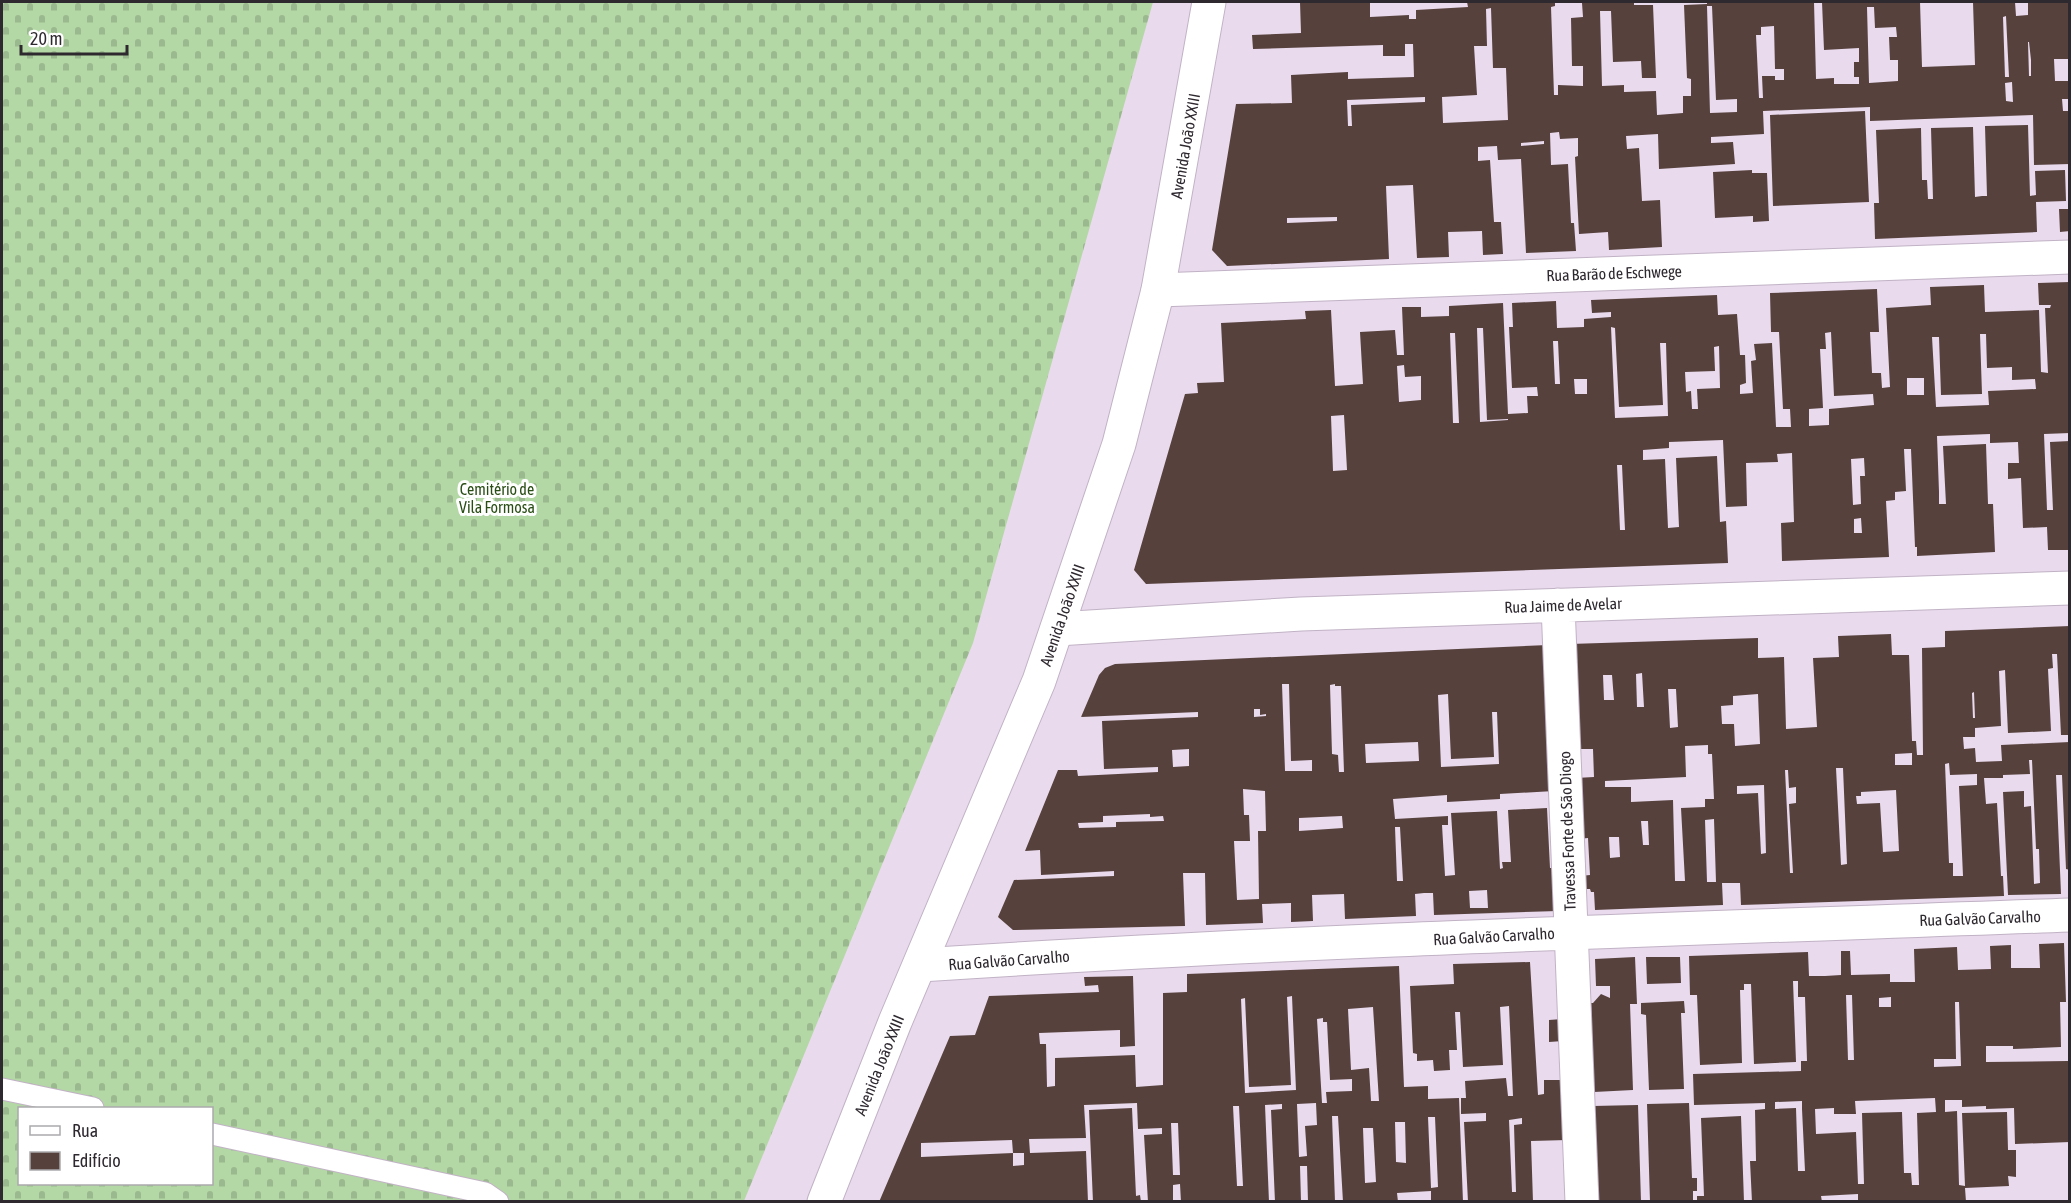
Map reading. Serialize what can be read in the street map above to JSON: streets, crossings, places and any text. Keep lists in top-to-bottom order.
{
  "streets": {
    "street": [
      "Avenida João XXIII",
      "Rua Barão de Eschwege",
      "Rua Jaime de Avelar",
      "Travessa Forte de São Diogo",
      "Rua Galvão Carvalho"
    ]
  },
  "crossings": [
    ["Avenida João XXIII", "Rua Barão de Eschwege"],
    ["Avenida João XXIII", "Rua Jaime de Avelar"],
    ["Avenida João XXIII", "Rua Galvão Carvalho"],
    ["Rua Jaime de Avelar", "Travessa Forte de São Diogo"],
    ["Travessa Forte de São Diogo", "Rua Galvão Carvalho"]
  ],
  "parks": ["Cemitério de Vila Formosa"],
  "legend": ["Rua", "Edifício"],
  "scale_bar": "20 m"
}
